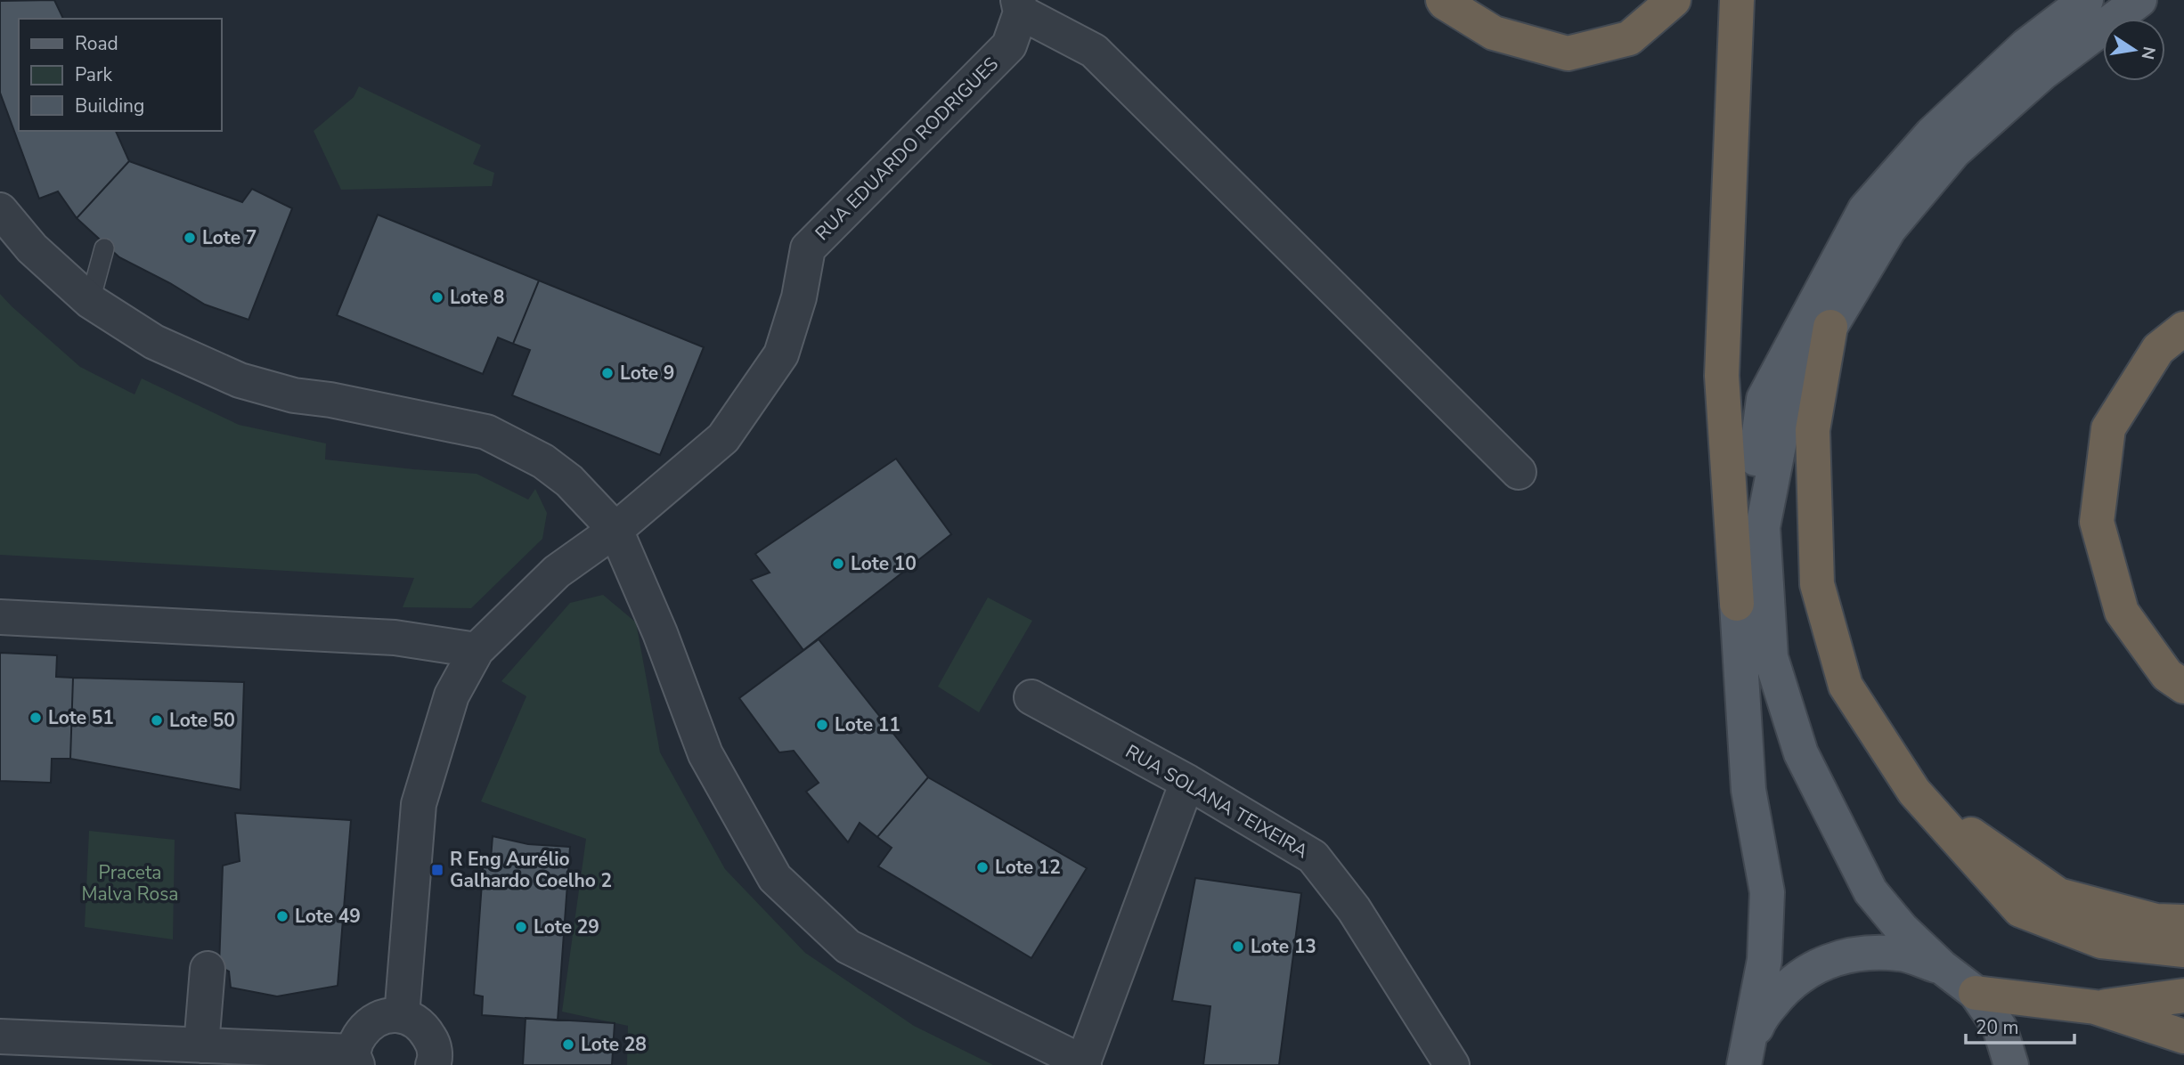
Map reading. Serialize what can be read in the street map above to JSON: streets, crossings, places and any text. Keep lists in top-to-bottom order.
{
  "streets": {
    "street": ["RUA EDUARDO RODRIGUES", "RUA SOLANA TEIXEIRA"]
  },
  "parks": ["Praceta Malva Rosa"],
  "places": {
    "other": [
      "Lote 7",
      "Lote 8",
      "Lote 9",
      "Lote 10",
      "Lote 51",
      "Lote 50",
      "Lote 11",
      "Lote 12",
      "Lote 49",
      "Lote 29",
      "Lote 13",
      "Lote 28"
    ],
    "transit": ["R Eng Aurélio Galhardo Coelho 2"]
  },
  "legend": ["Road", "Park", "Building"],
  "scale_bar": "20 m",
  "north": "right"
}
